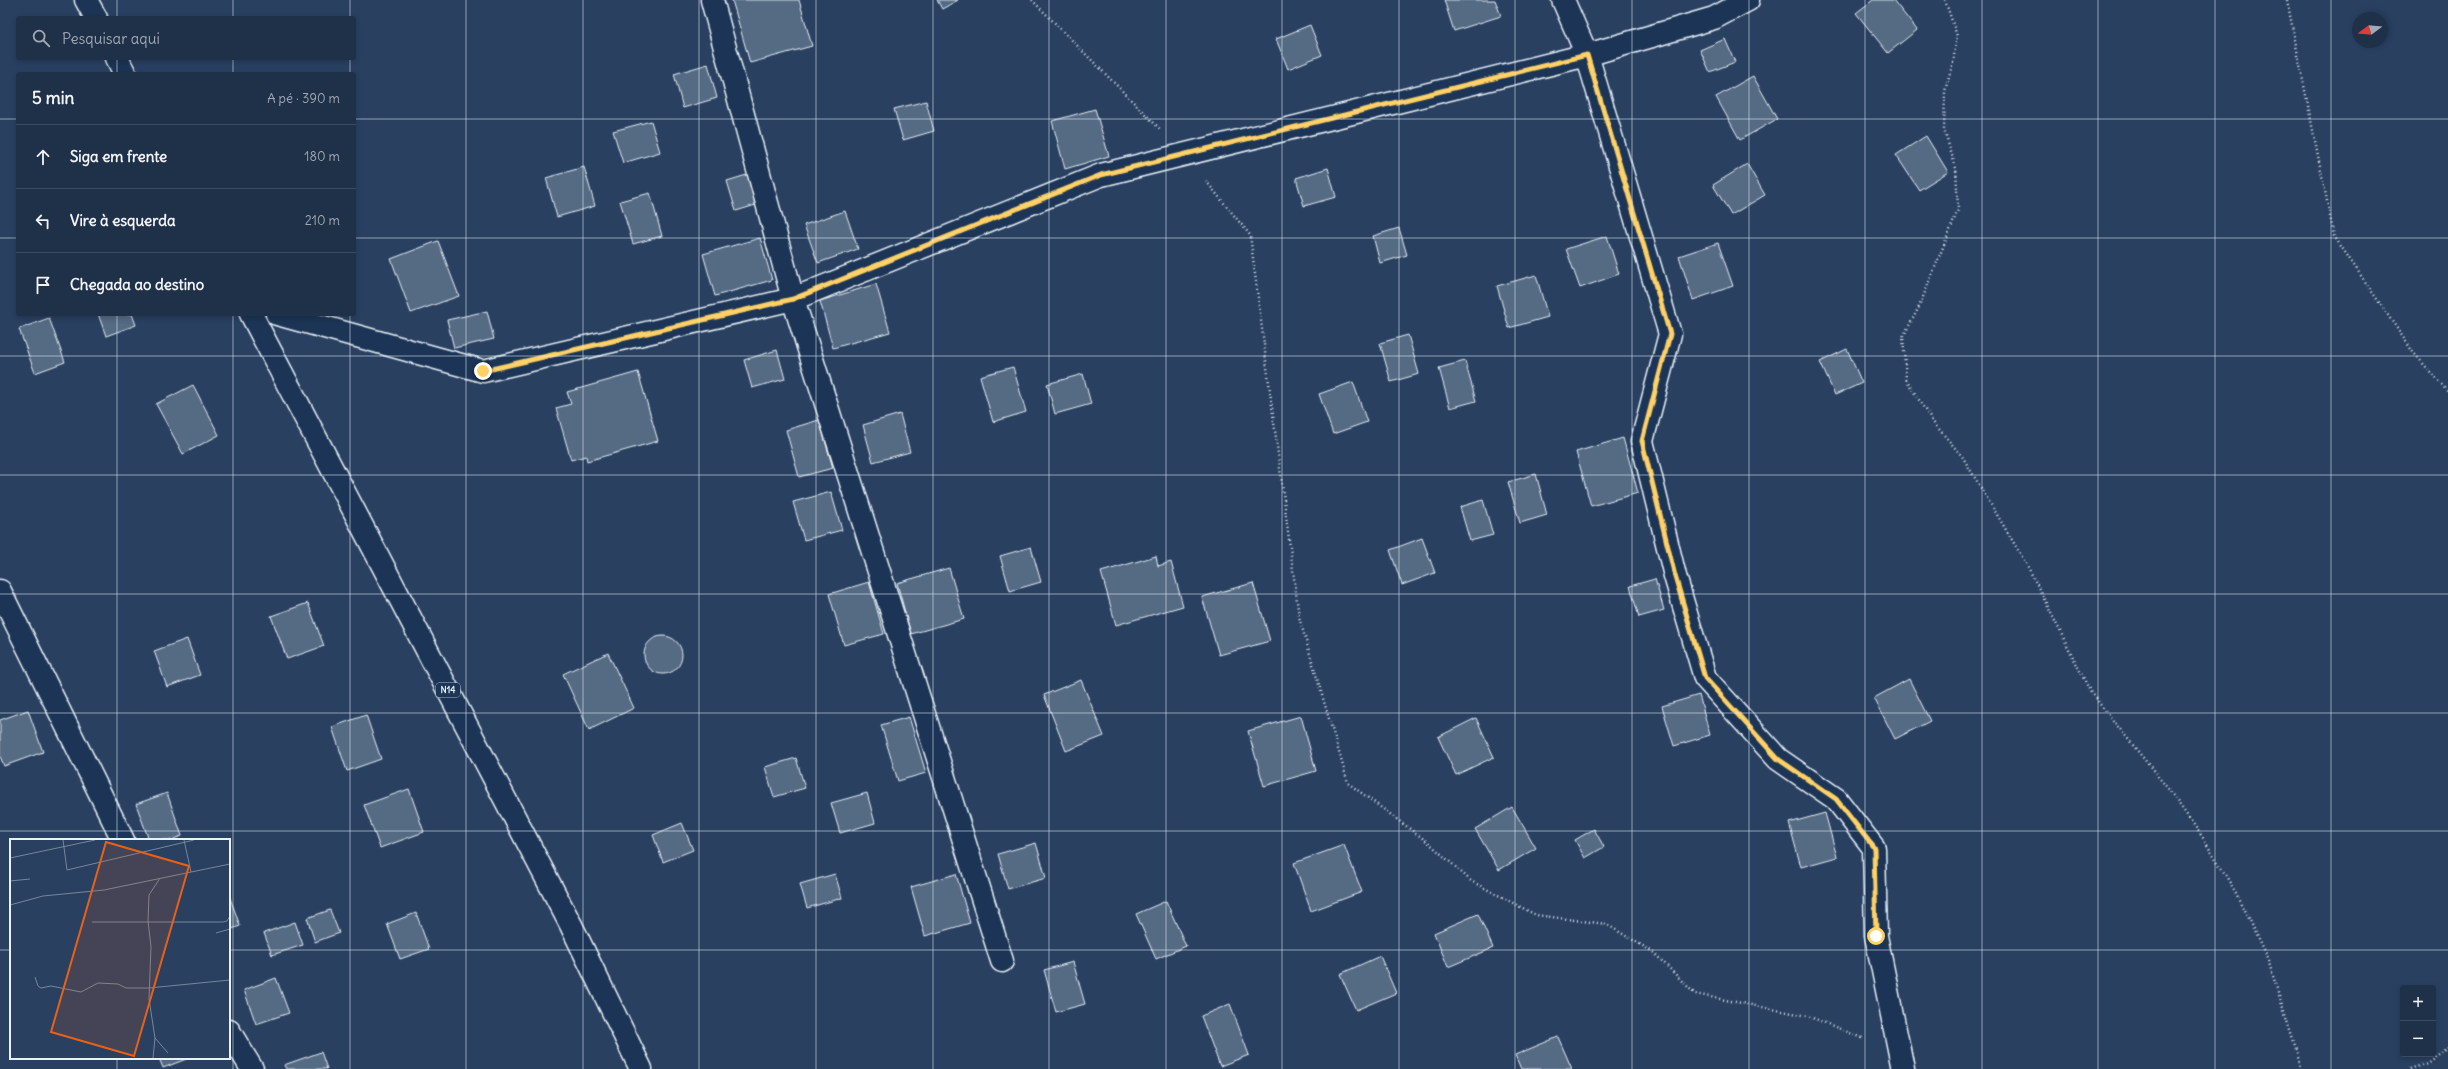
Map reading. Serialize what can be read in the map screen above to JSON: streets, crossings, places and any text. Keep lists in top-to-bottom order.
{
  "streets": {
    "street": ["N14"]
  },
  "north": "left",
  "page": {
    "search": "Pesquisar aqui",
    "heading": ["5 min", "A pé · 390 m"],
    "list": [
      ["Siga em frente", "180 m"],
      ["Vire à esquerda", "210 m"],
      "Chegada ao destino"
    ],
    "map_buttons": ["+", "−"]
  }
}
